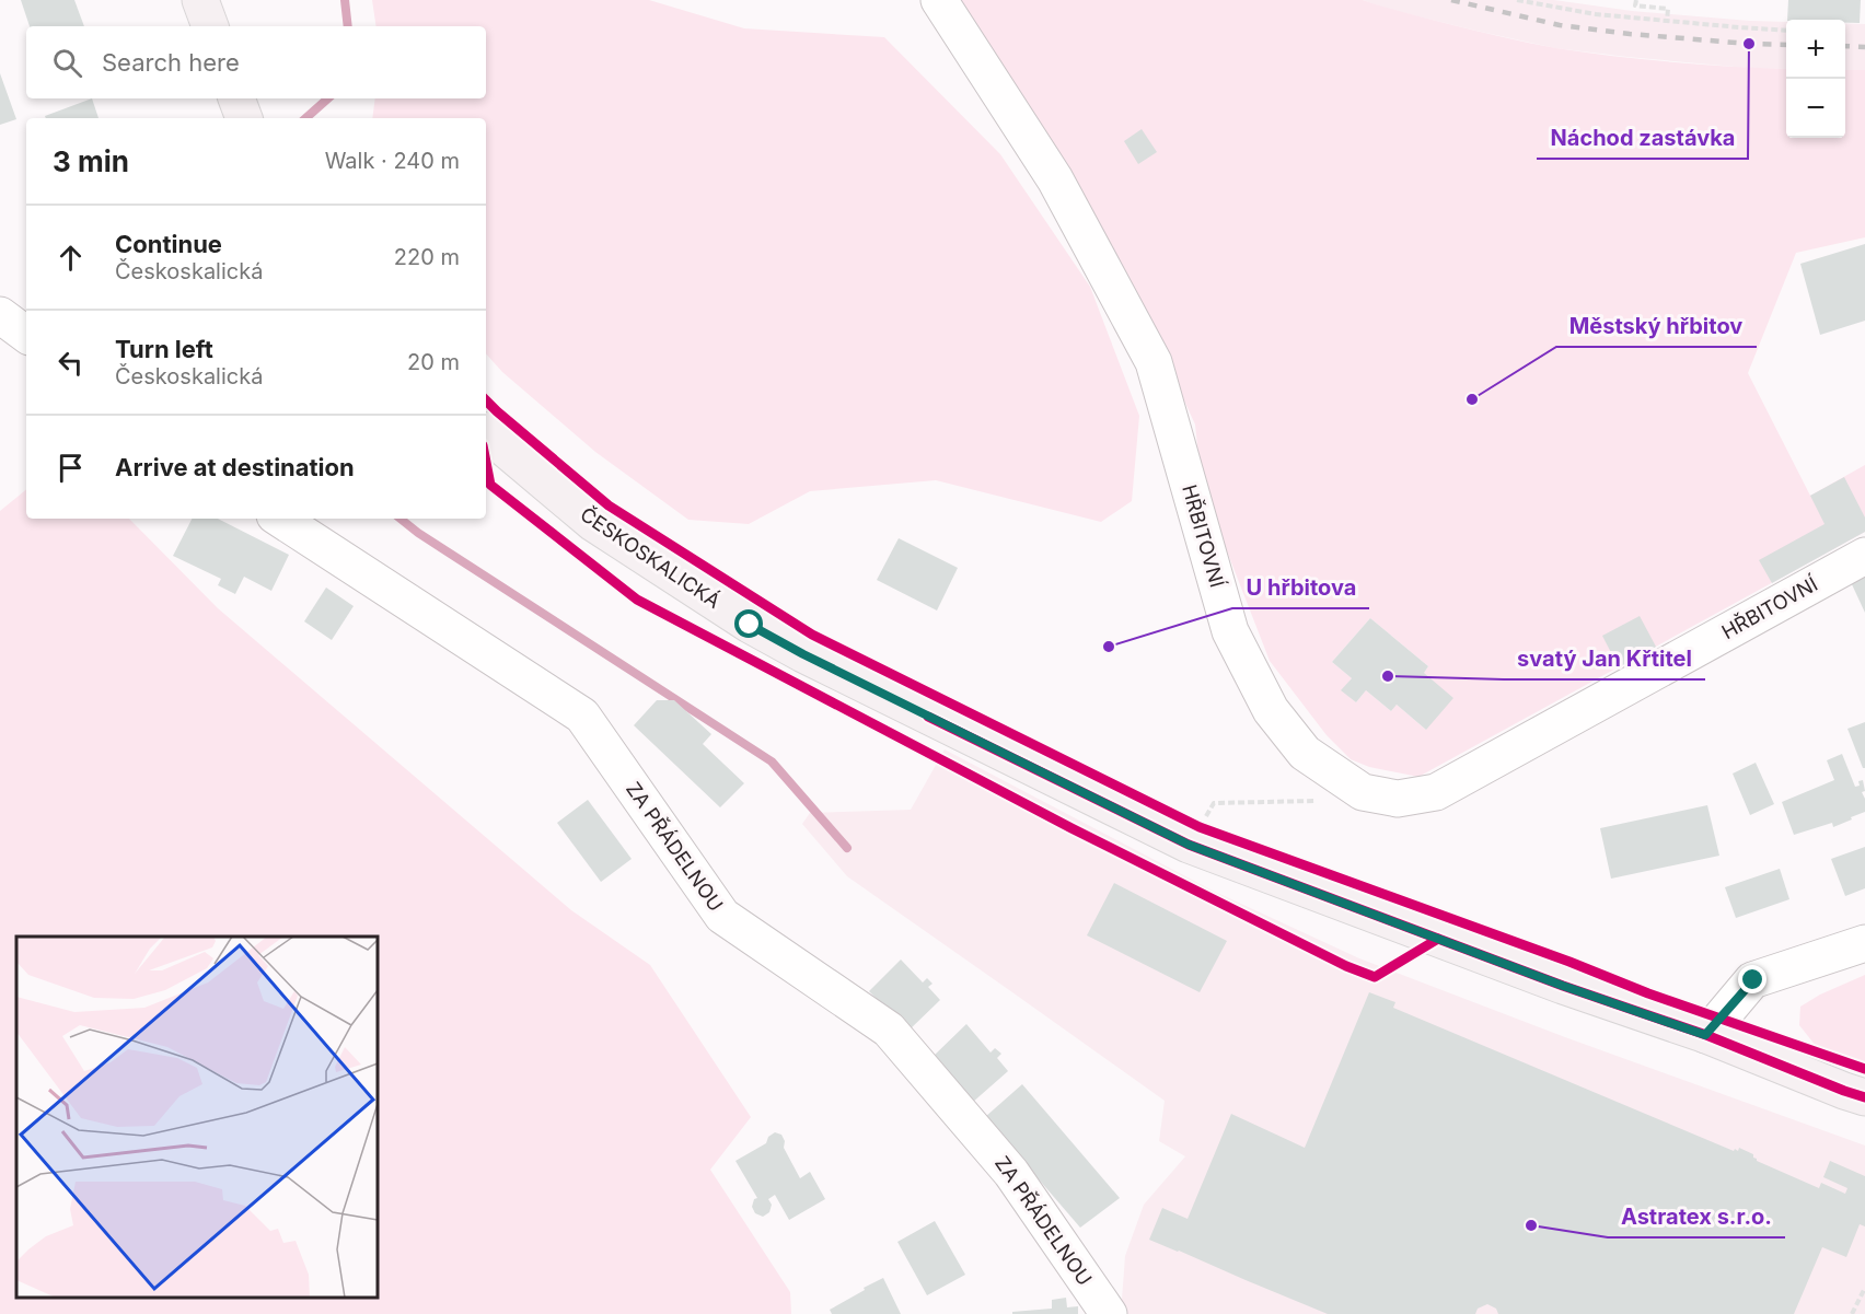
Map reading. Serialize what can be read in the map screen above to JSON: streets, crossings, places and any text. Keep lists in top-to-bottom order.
{
  "streets": {
    "main road": ["ČESKOSKALICKÁ"],
    "street": ["HŘBITOVNÍ", "ZA PŘÁDELNOU"]
  },
  "places": [
    "Náchod zastávka",
    "Městský hřbitov",
    "U hřbitova",
    "svatý Jan Křtitel",
    "Astratex s.r.o."
  ],
  "page": {
    "map_buttons": ["+", "−"],
    "search": "Search here",
    "heading": ["3 min", "Walk · 240 m"],
    "list": [
      ["Continue", "Českoskalická", "220 m"],
      ["Turn left", "Českoskalická", "20 m"],
      "Arrive at destination"
    ]
  }
}
